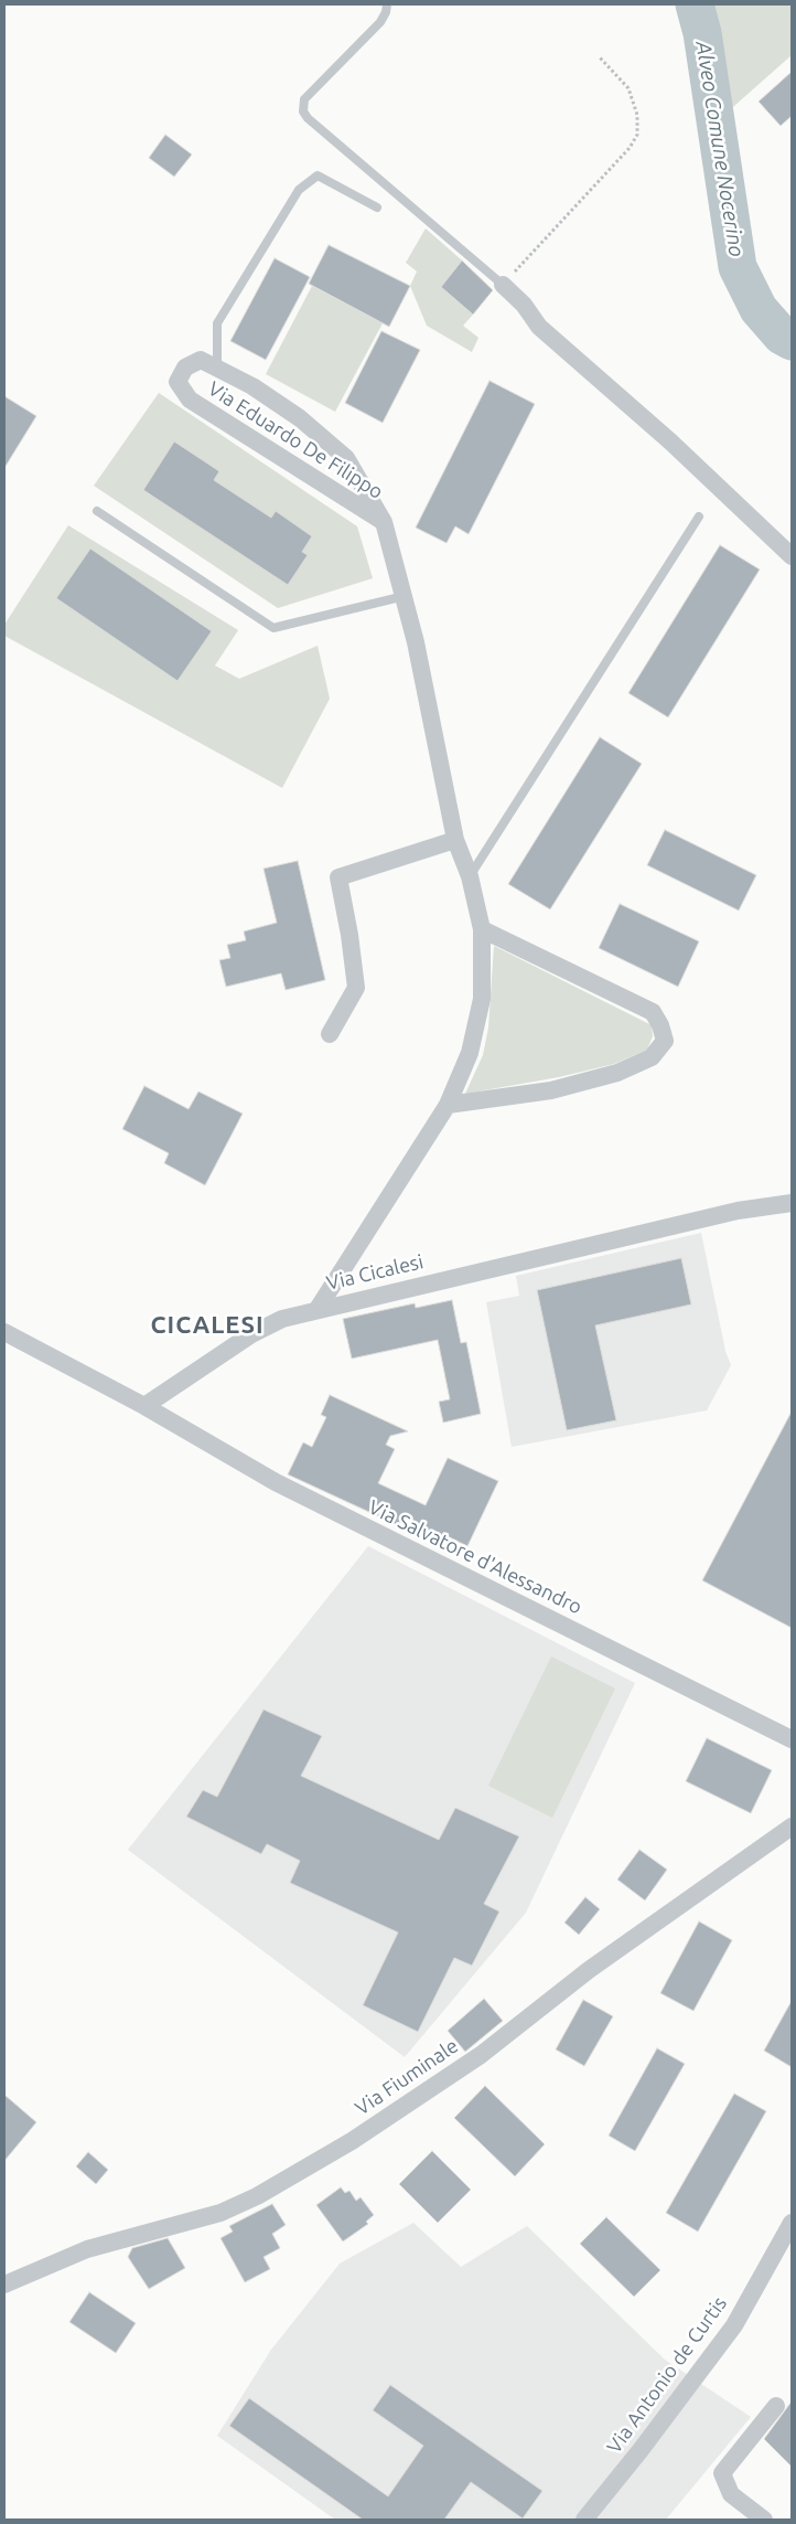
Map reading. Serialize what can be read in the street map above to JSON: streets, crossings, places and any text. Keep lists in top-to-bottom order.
{
  "streets": {
    "street": [
      "Via Eduardo De Filippo",
      "Via Cicalesi",
      "Via Salvatore d'Alessandro",
      "Via Fiuminale",
      "Via Antonio de Curtis"
    ]
  },
  "crossings": [
    ["Via Eduardo De Filippo", "Via Cicalesi"],
    ["Via Cicalesi", "Via Salvatore d'Alessandro"]
  ],
  "districts": ["CICALESI"],
  "water": ["Alveo Comune Nocerino"]
}
